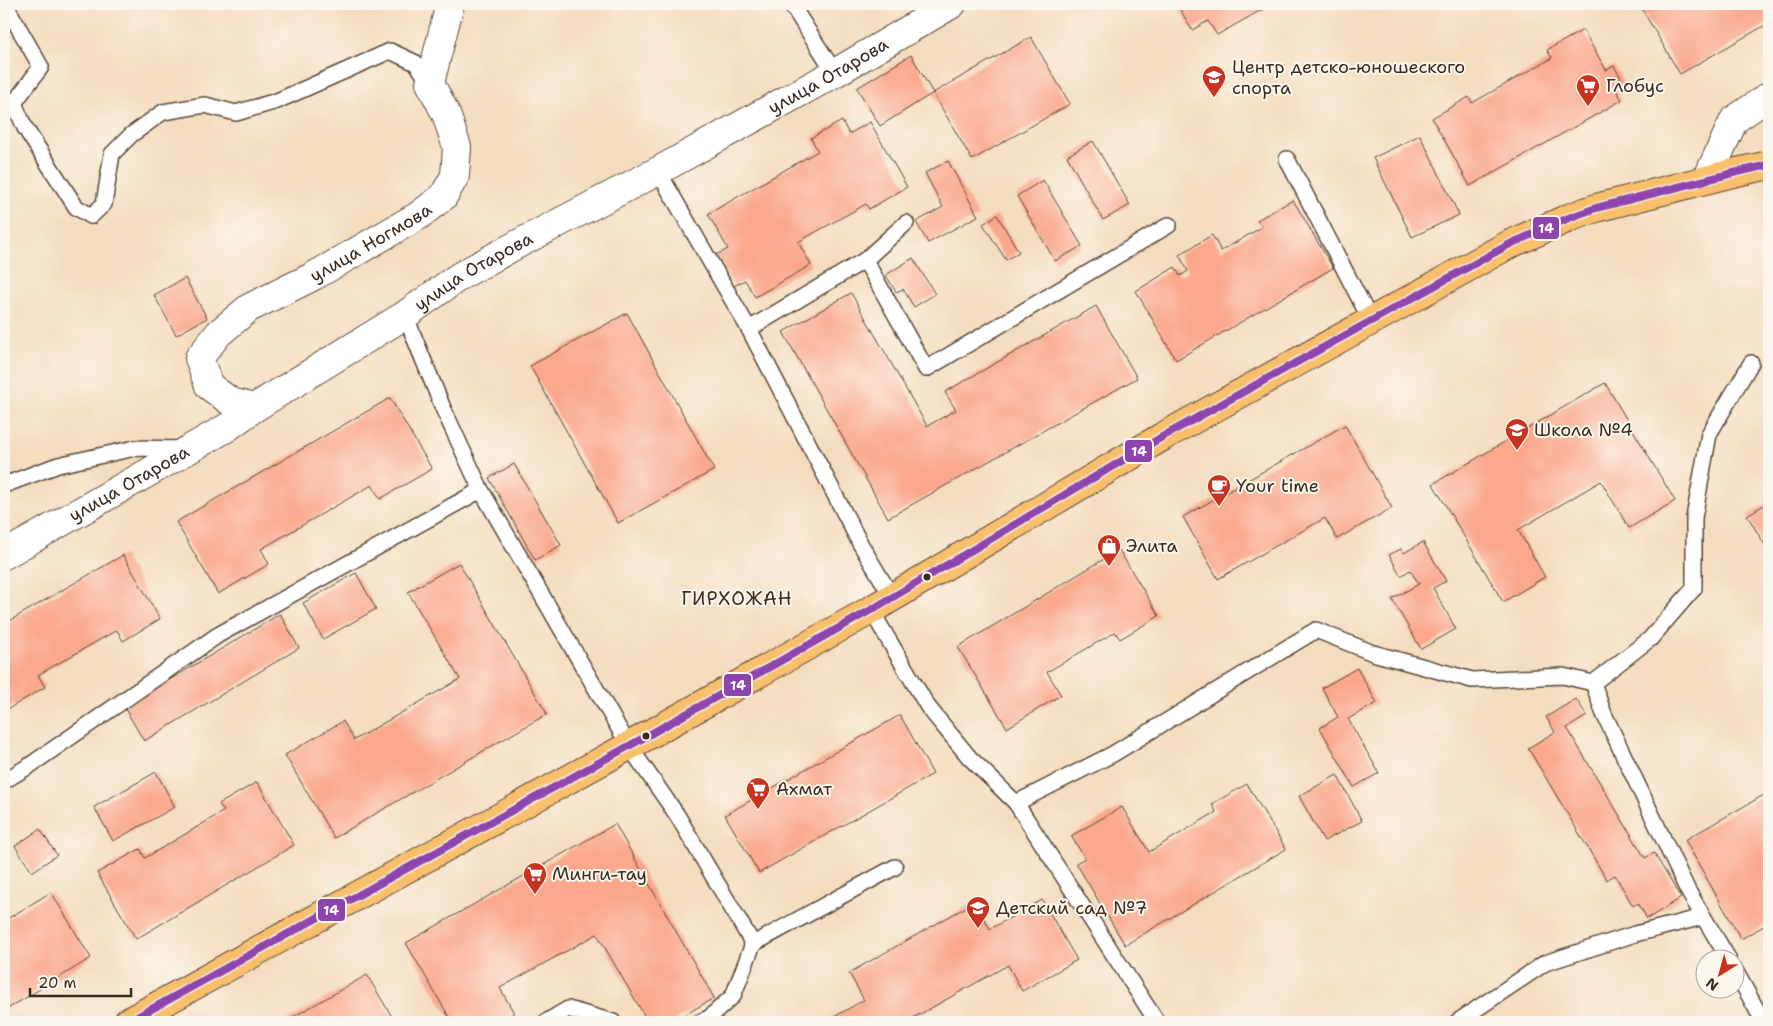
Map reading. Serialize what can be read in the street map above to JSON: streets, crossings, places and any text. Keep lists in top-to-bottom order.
{
  "streets": {
    "street": ["улица Отарова", "улица Ногмова"]
  },
  "crossings": [
    ["улица Отарова", "улица Ногмова"]
  ],
  "districts": ["ГИРХОЖАН"],
  "places": {
    "school or university": ["Центр детско-юношеского спорта", "Школа №4", "Детский сад №7"],
    "supermarket": ["Глобус", "Ахмат", "Минги-тау"],
    "cafe": ["Your time"],
    "shop": ["Элита"]
  },
  "lines": ["transit line 14"],
  "scale_bar": "20 m",
  "north": "bottom left"
}
